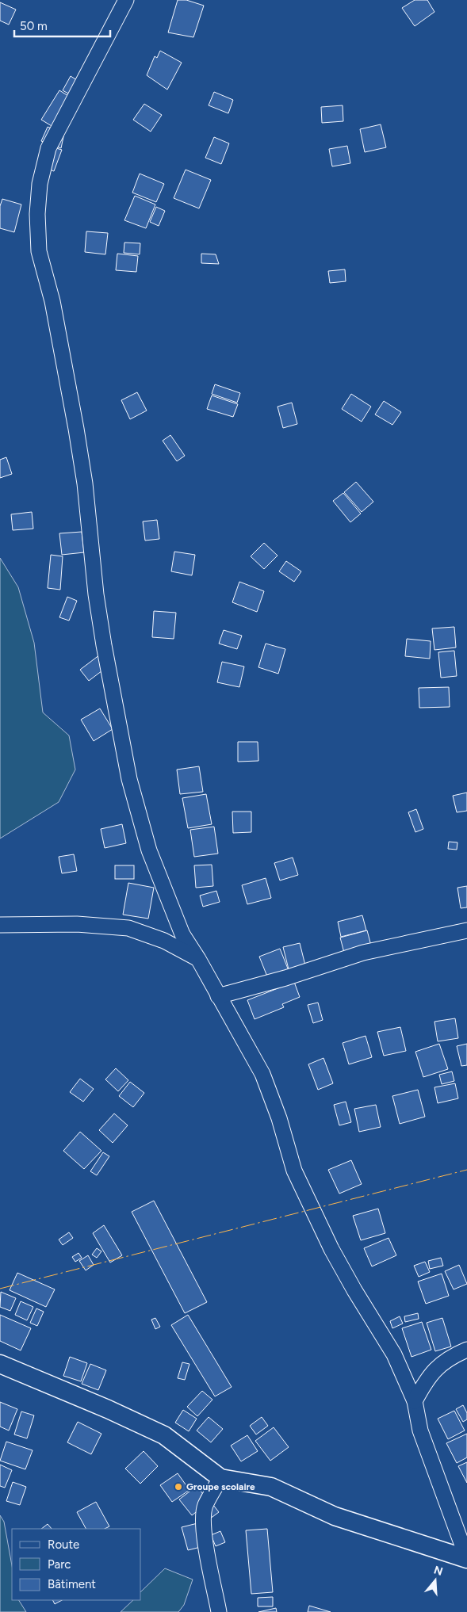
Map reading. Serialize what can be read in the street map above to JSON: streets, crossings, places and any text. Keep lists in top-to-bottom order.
{
  "places": ["Groupe scolaire"],
  "legend": ["Route", "Parc", "Bâtiment"],
  "scale_bar": "50 m",
  "north": "top"
}
